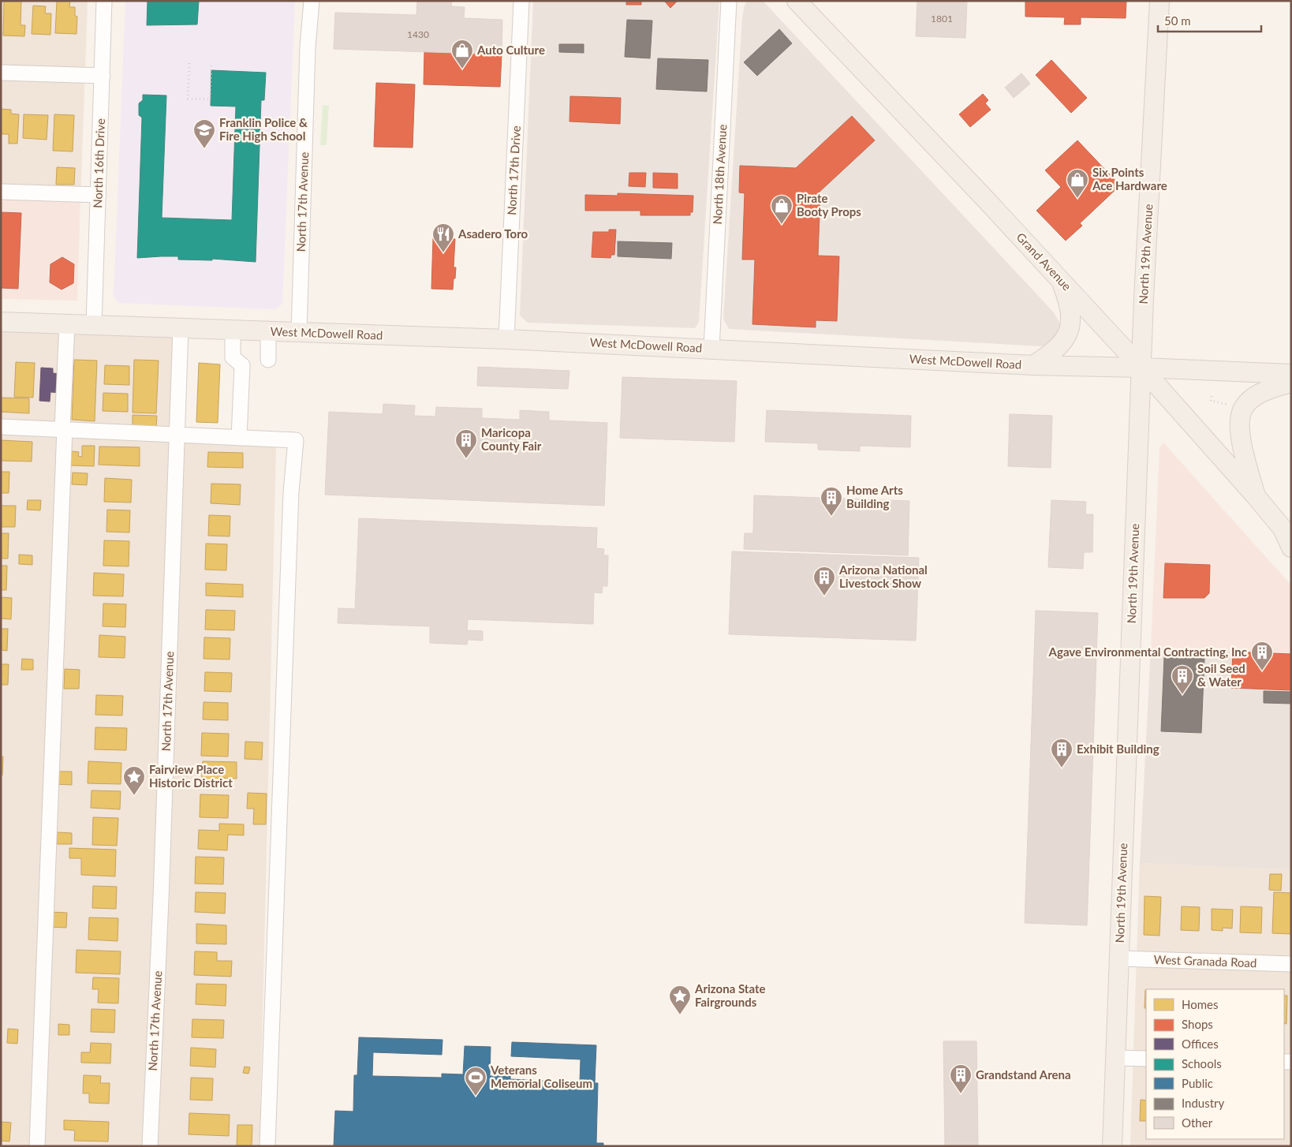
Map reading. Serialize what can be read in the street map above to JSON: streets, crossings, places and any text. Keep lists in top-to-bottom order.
{
  "streets": {
    "main road": ["North 19th Avenue", "Grand Avenue", "West McDowell Road"],
    "street": [
      "North 16th Drive",
      "North 17th Drive",
      "North 18th Avenue",
      "North 17th Avenue",
      "West Granada Road"
    ]
  },
  "crossings": [
    ["North 16th Drive", "West McDowell Road"],
    ["North 17th Drive", "West McDowell Road"],
    ["North 18th Avenue", "West McDowell Road"],
    ["North 17th Avenue", "West McDowell Road"],
    ["North 19th Avenue", "Grand Avenue"],
    ["North 19th Avenue", "West McDowell Road"],
    ["North 19th Avenue", "West Granada Road"],
    ["Grand Avenue", "West McDowell Road"]
  ],
  "places": {
    "shop": ["Auto Culture", "Six Points Ace Hardware", "Pirate Booty Props"],
    "school or university": ["Franklin Police & Fire High School"],
    "restaurant": ["Asadero Toro"],
    "building": [
      "Maricopa County Fair",
      "Home Arts Building",
      "Arizona National Livestock Show",
      "Agave Environmental Contracting, Inc",
      "Soil Seed & Water",
      "Exhibit Building",
      "Grandstand Arena"
    ],
    "place": ["Fairview Place Historic District", "Arizona State Fairgrounds"],
    "sports": ["Veterans Memorial Coliseum"]
  },
  "house_numbers": ["1801", "1430"],
  "legend": [
    "Homes",
    "Shops",
    "Offices",
    "Schools",
    "Public",
    "Industry",
    "Other"
  ],
  "scale_bar": "50 m"
}
